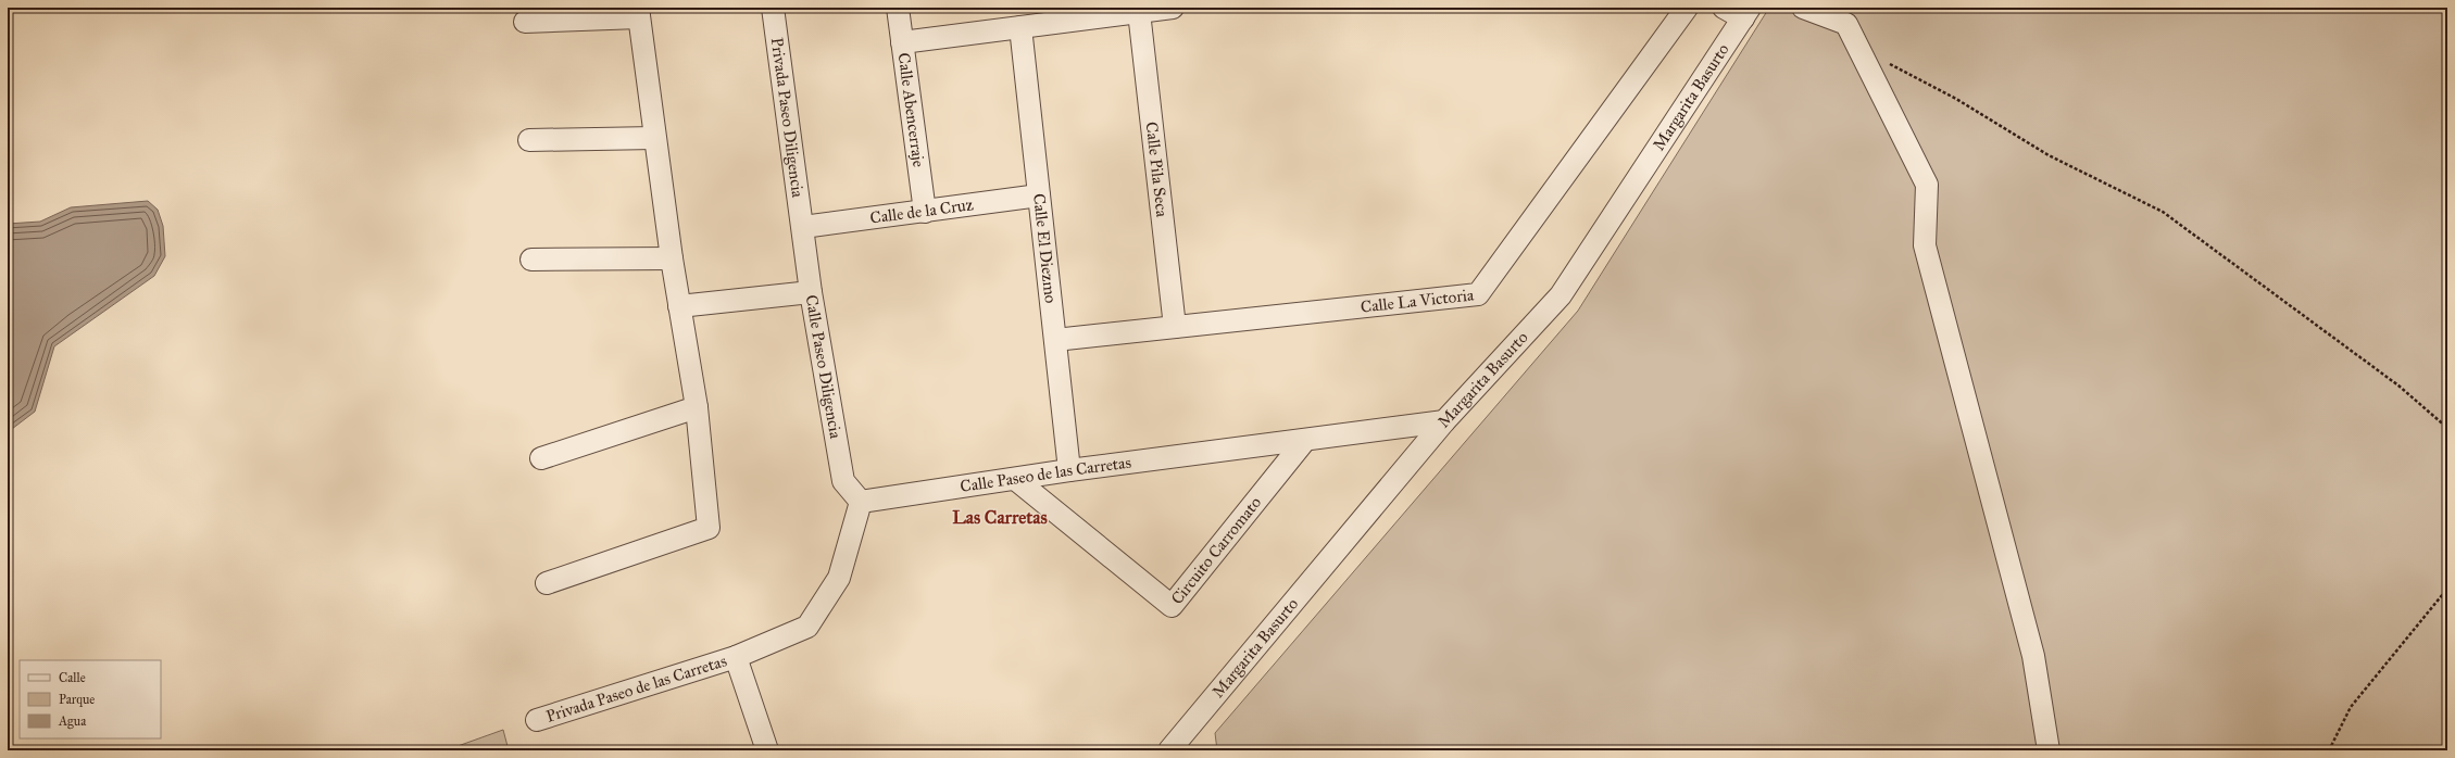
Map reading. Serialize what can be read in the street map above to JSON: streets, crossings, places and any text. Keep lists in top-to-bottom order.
{
  "streets": {
    "street": [
      "Margarita Basurto",
      "Calle Abencerraje",
      "Privada Paseo Diligencia",
      "Calle Pila Seca",
      "Calle de la Cruz",
      "Calle El Diezmo",
      "Calle La Victoria",
      "Calle Paseo Diligencia",
      "Calle Paseo de las Carretas",
      "Circuito Carromato",
      "Privada Paseo de las Carretas"
    ]
  },
  "crossings": [
    ["Margarita Basurto", "Calle Paseo de las Carretas"],
    ["Calle Abencerraje", "Calle de la Cruz"],
    ["Privada Paseo Diligencia", "Calle de la Cruz"],
    ["Privada Paseo Diligencia", "Calle Paseo Diligencia"],
    ["Calle Pila Seca", "Calle La Victoria"],
    ["Calle de la Cruz", "Calle El Diezmo"],
    ["Calle de la Cruz", "Calle Paseo Diligencia"],
    ["Calle El Diezmo", "Calle La Victoria"],
    ["Calle El Diezmo", "Calle Paseo de las Carretas"],
    ["Calle Paseo Diligencia", "Calle Paseo de las Carretas"],
    ["Calle Paseo de las Carretas", "Circuito Carromato"]
  ],
  "districts": ["Las Carretas"],
  "legend": ["Calle", "Parque", "Agua"]
}
